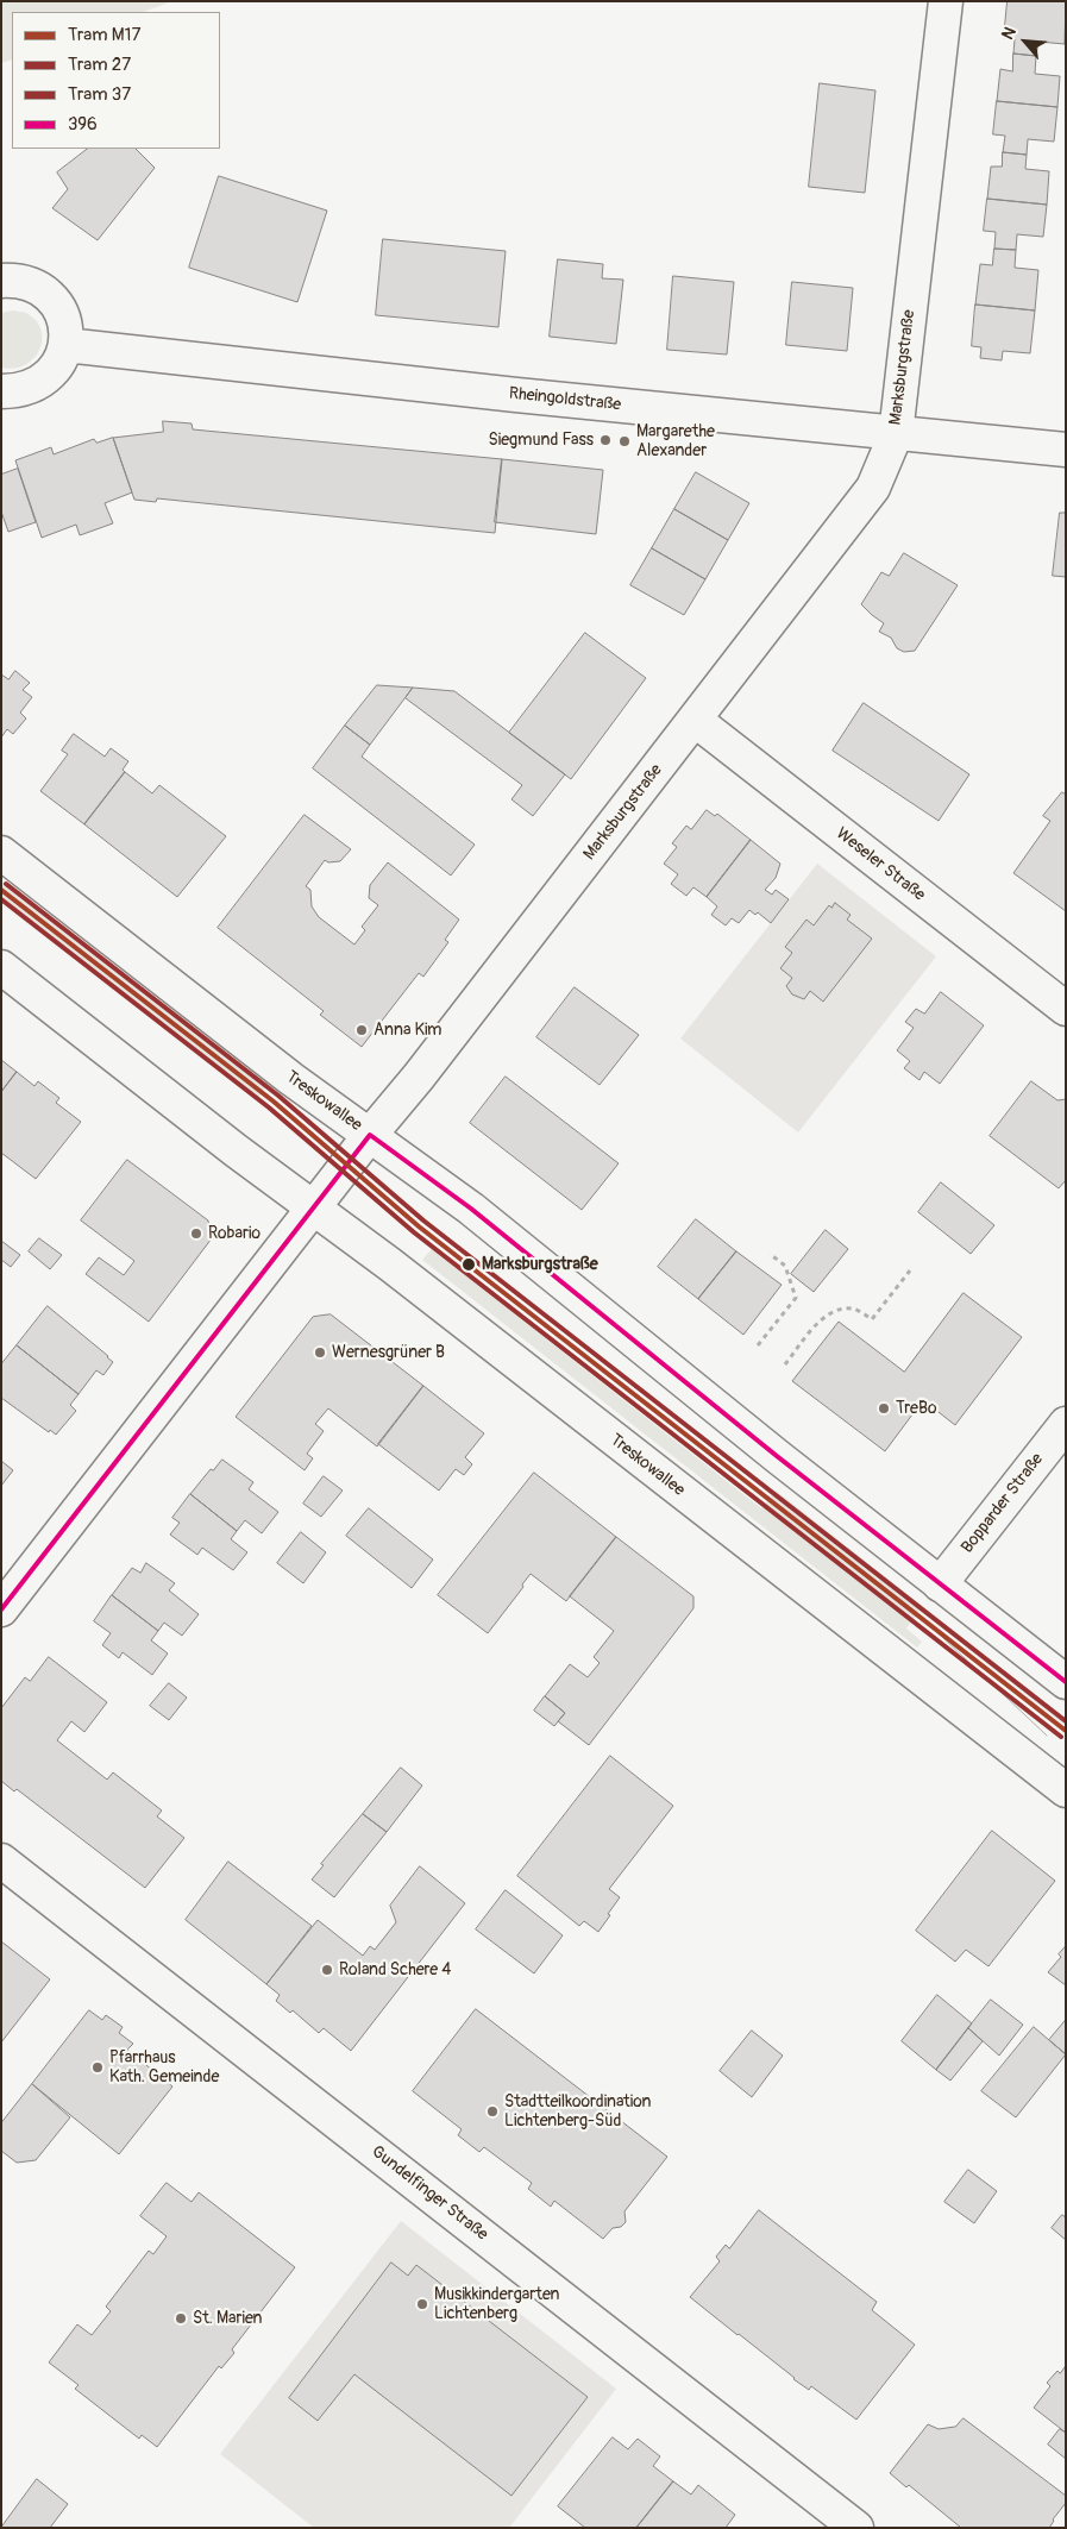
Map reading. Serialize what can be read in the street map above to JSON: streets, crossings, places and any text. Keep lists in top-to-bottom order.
{
  "streets": {
    "street": [
      "Marksburgstraße",
      "Rheingoldstraße",
      "Weseler Straße",
      "Treskowallee",
      "Bopparder Straße",
      "Gundelfinger Straße"
    ]
  },
  "crossings": [
    ["Marksburgstraße", "Rheingoldstraße"],
    ["Marksburgstraße", "Weseler Straße"],
    ["Marksburgstraße", "Treskowallee"],
    ["Treskowallee", "Bopparder Straße"]
  ],
  "places": [
    "Siegmund Fass",
    "Margarethe Alexander",
    "Anna Kim",
    "Robario",
    "Marksburgstraße",
    "Wernesgrüner B",
    "TreBo",
    "Roland Schere 4",
    "Pfarrhaus Kath. Gemeinde",
    "Stadtteilkoordination Lichtenberg-Süd",
    "Musikkindergarten Lichtenberg",
    "St. Marien"
  ],
  "lines": [
    "tram line 37",
    "tram line M17",
    "tram line 27",
    "transit line 396"
  ],
  "legend": [
    "Tram M17",
    "Tram 27",
    "Tram 37",
    "396"
  ],
  "north": "top left"
}
